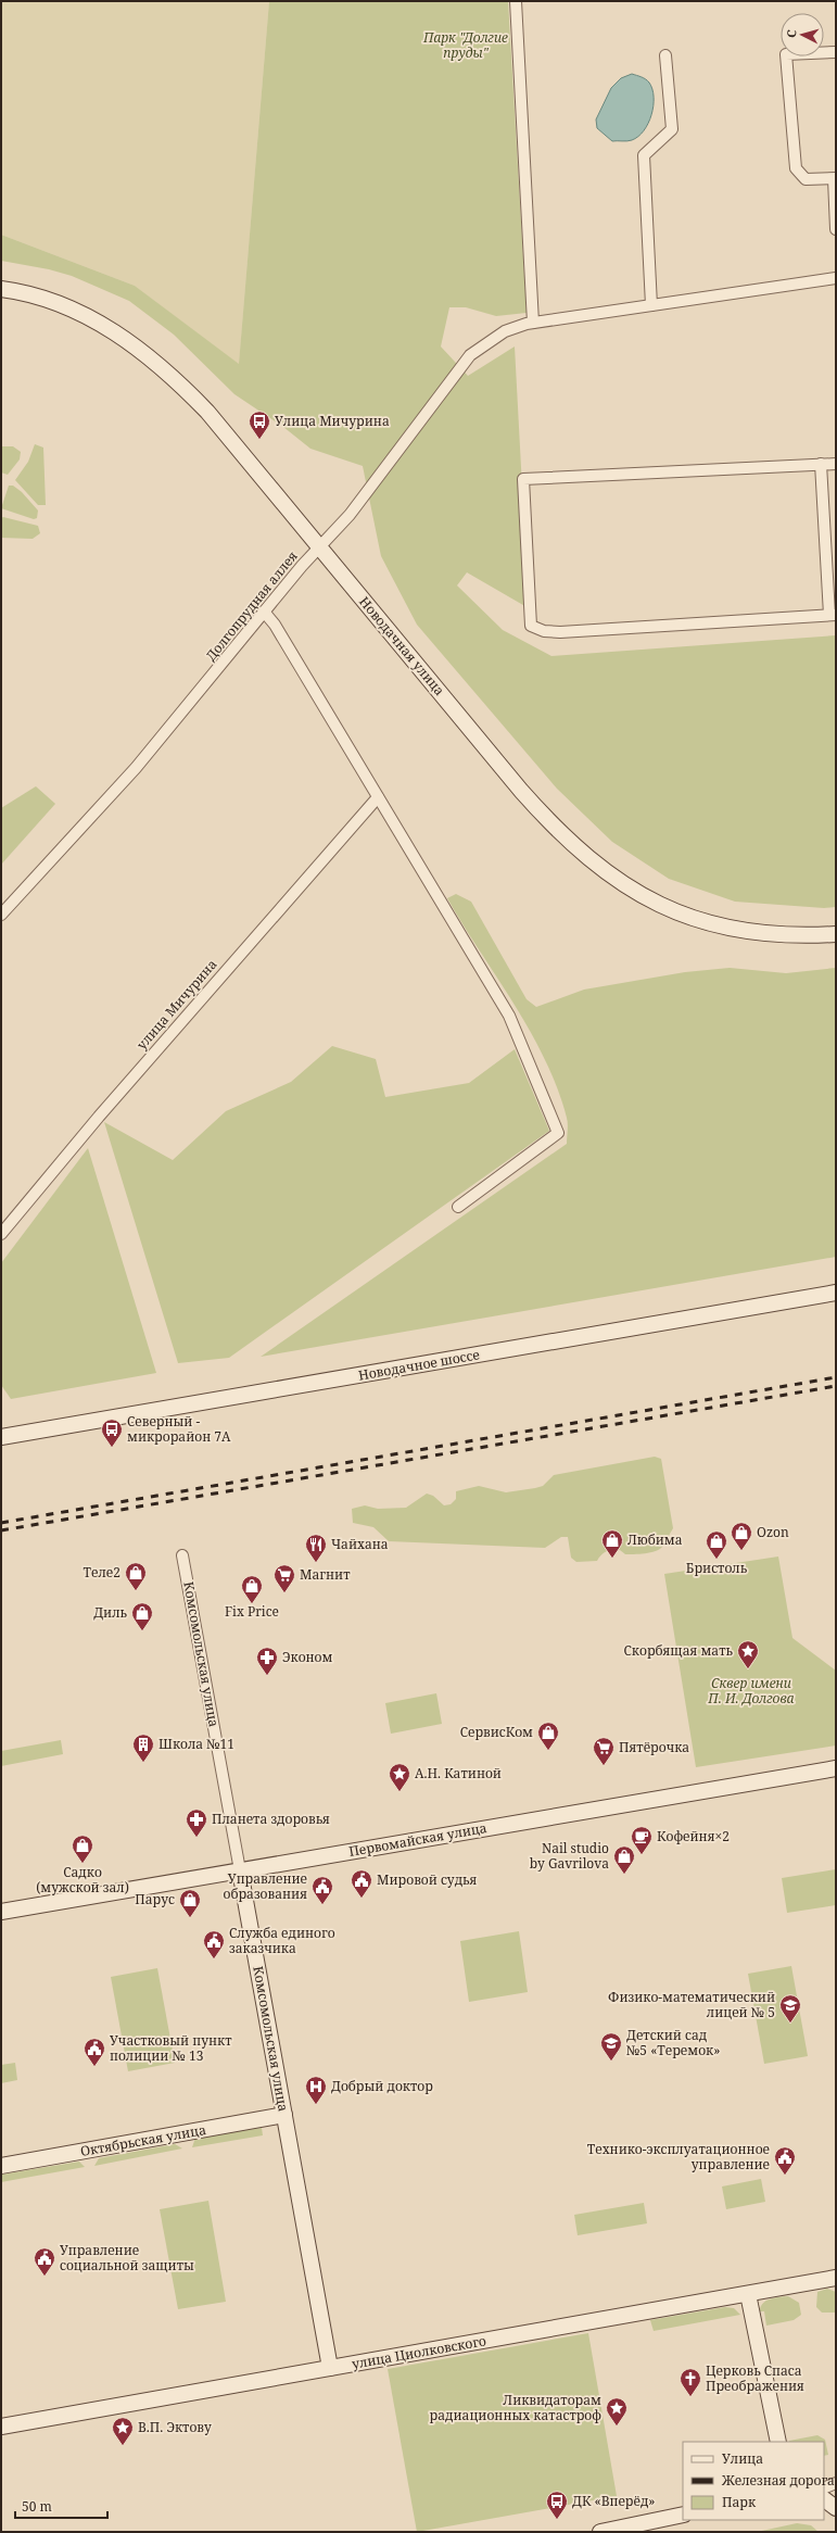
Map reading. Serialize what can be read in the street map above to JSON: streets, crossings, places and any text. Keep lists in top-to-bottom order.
{
  "streets": {
    "street": [
      "Долгопрудная аллея",
      "Новодачная улица",
      "улица Мичурина",
      "Новодачное шоссе",
      "Комсомольская улица",
      "Первомайская улица",
      "Октябрьская улица",
      "улица Циолковского"
    ]
  },
  "crossings": [
    ["Долгопрудная аллея", "Новодачная улица"],
    ["Комсомольская улица", "Первомайская улица"],
    ["Комсомольская улица", "Октябрьская улица"],
    ["Комсомольская улица", "улица Циолковского"]
  ],
  "parks": ["Парк \"Долгие пруды\"", "Сквер имени П. И. Долгова"],
  "places": {
    "bus stop": ["Улица Мичурина", "Северный - микрорайон 7А", "ДК «Вперёд»"],
    "shop": [
      "Ozon",
      "Любима",
      "Бристоль",
      "Теле2",
      "Fix Price",
      "Диль",
      "СервисКом",
      "Садко (мужской зал)",
      "Nail studio by Gavrilova",
      "Парус"
    ],
    "restaurant": ["Чайхана"],
    "supermarket": ["Магнит", "Пятёрочка"],
    "place": [
      "Скорбящая мать",
      "А.Н. Катиной",
      "Ликвидаторам радиационных катастроф",
      "В.П. Эктову"
    ],
    "pharmacy": ["Эконом", "Планета здоровья"],
    "building": ["Школа №11"],
    "cafe": ["Кофейня×2"],
    "public building": [
      "Мировой судья",
      "Управление образования",
      "Служба единого заказчика",
      "Участковый пункт полиции № 13",
      "Технико-эксплуатационное управление",
      "Управление социальной защиты"
    ],
    "school or university": ["Физико-математический лицей № 5", "Детский сад №5 «Теремок»"],
    "hospital": ["Добрый доктор"],
    "church": ["Церковь Спаса Преображения"]
  },
  "legend": ["Улица", "Железная дорога", "Парк"],
  "scale_bar": "50 m",
  "north": "left"
}
